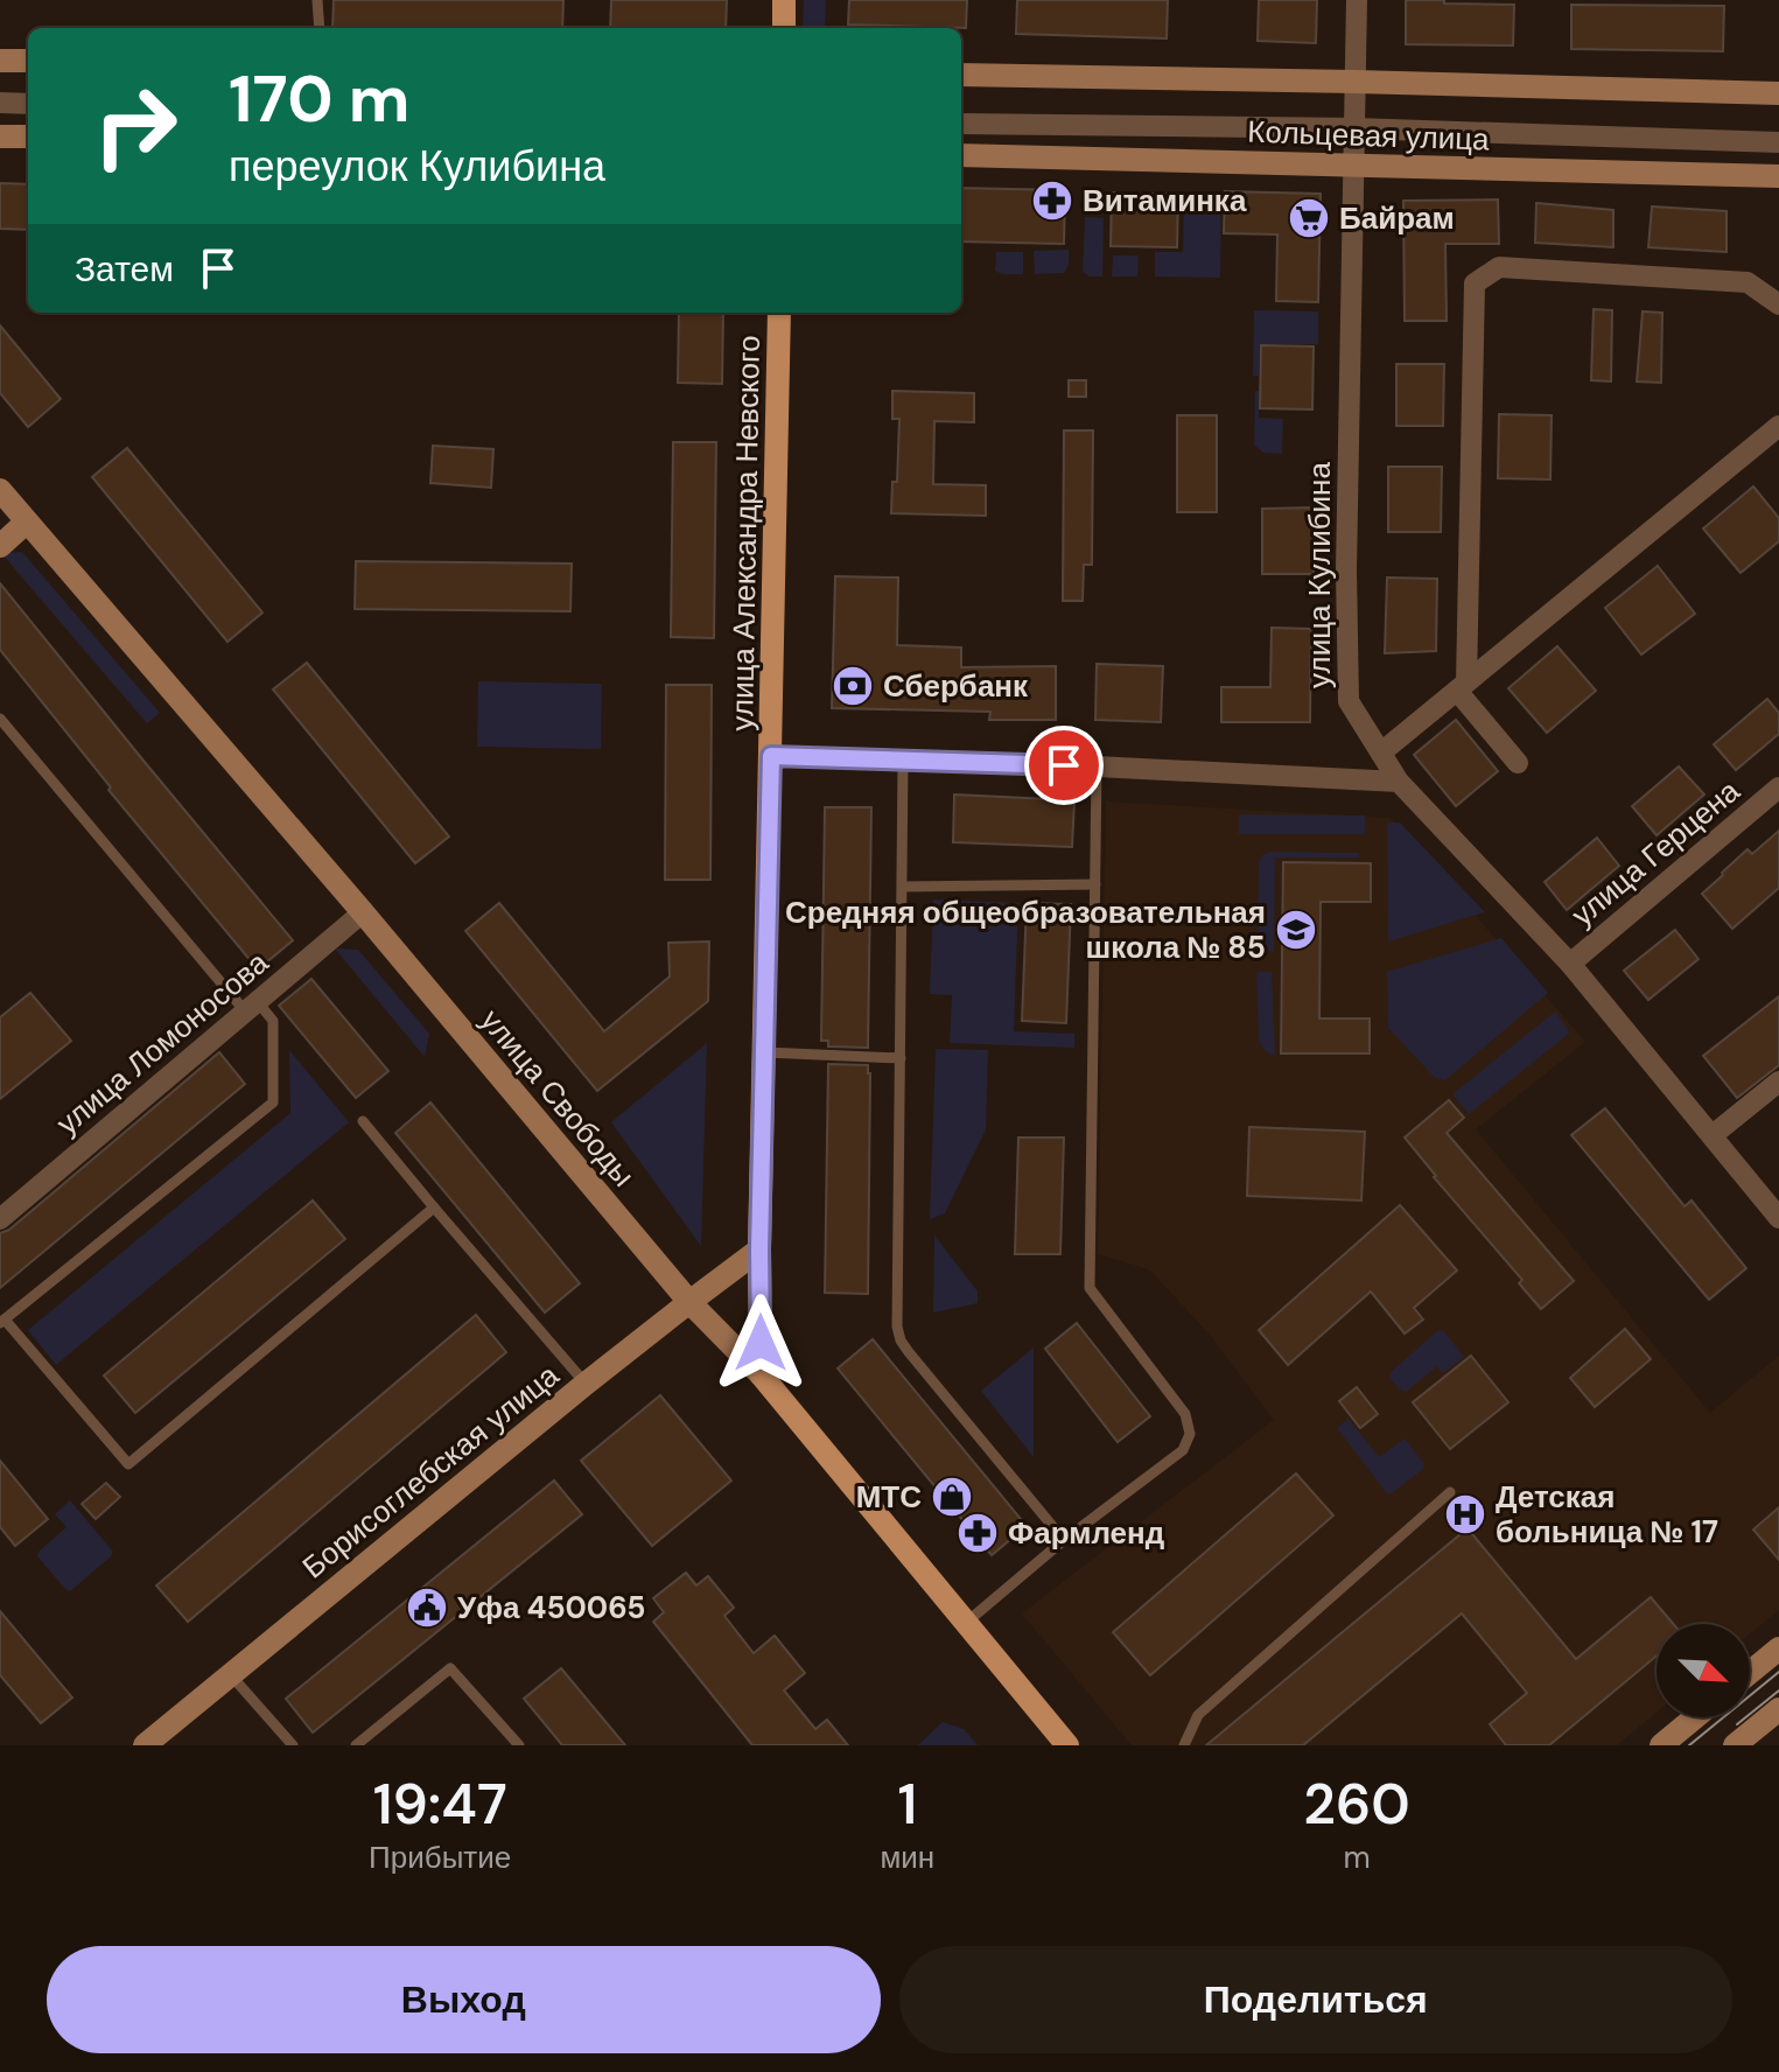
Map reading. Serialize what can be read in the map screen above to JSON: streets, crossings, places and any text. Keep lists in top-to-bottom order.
{
  "streets": {
    "main road": ["улица Александра Невского", "улица Свободы"],
    "street": [
      "Кольцевая улица",
      "улица Кулибина",
      "улица Герцена",
      "улица Ломоносова",
      "Борисоглебская улица"
    ]
  },
  "crossings": [
    ["Кольцевая улица", "улица Кулибина"],
    ["улица Александра Невского", "улица Свободы"],
    ["улица Александра Невского", "Борисоглебская улица"],
    ["улица Кулибина", "улица Герцена"],
    ["улица Ломоносова", "улица Свободы"],
    ["улица Свободы", "Борисоглебская улица"]
  ],
  "places": {
    "pharmacy": ["Витаминка", "Фармленд"],
    "supermarket": ["Байрам"],
    "bank": ["Сбербанк"],
    "school or university": ["Средняя общеобразовательная школа № 85"],
    "shop": ["МТС"],
    "hospital": ["Детская больница № 17"],
    "public building": ["Уфа 450065"]
  },
  "north": "bottom right",
  "page": {
    "turn": ["170 m", "переулок Кулибина"],
    "then": "Затем",
    "eta": [
      "19:47",
      "Прибытие",
      "1",
      "мин",
      "260",
      "m"
    ],
    "buttons": ["Выход", "Поделиться"]
  }
}
